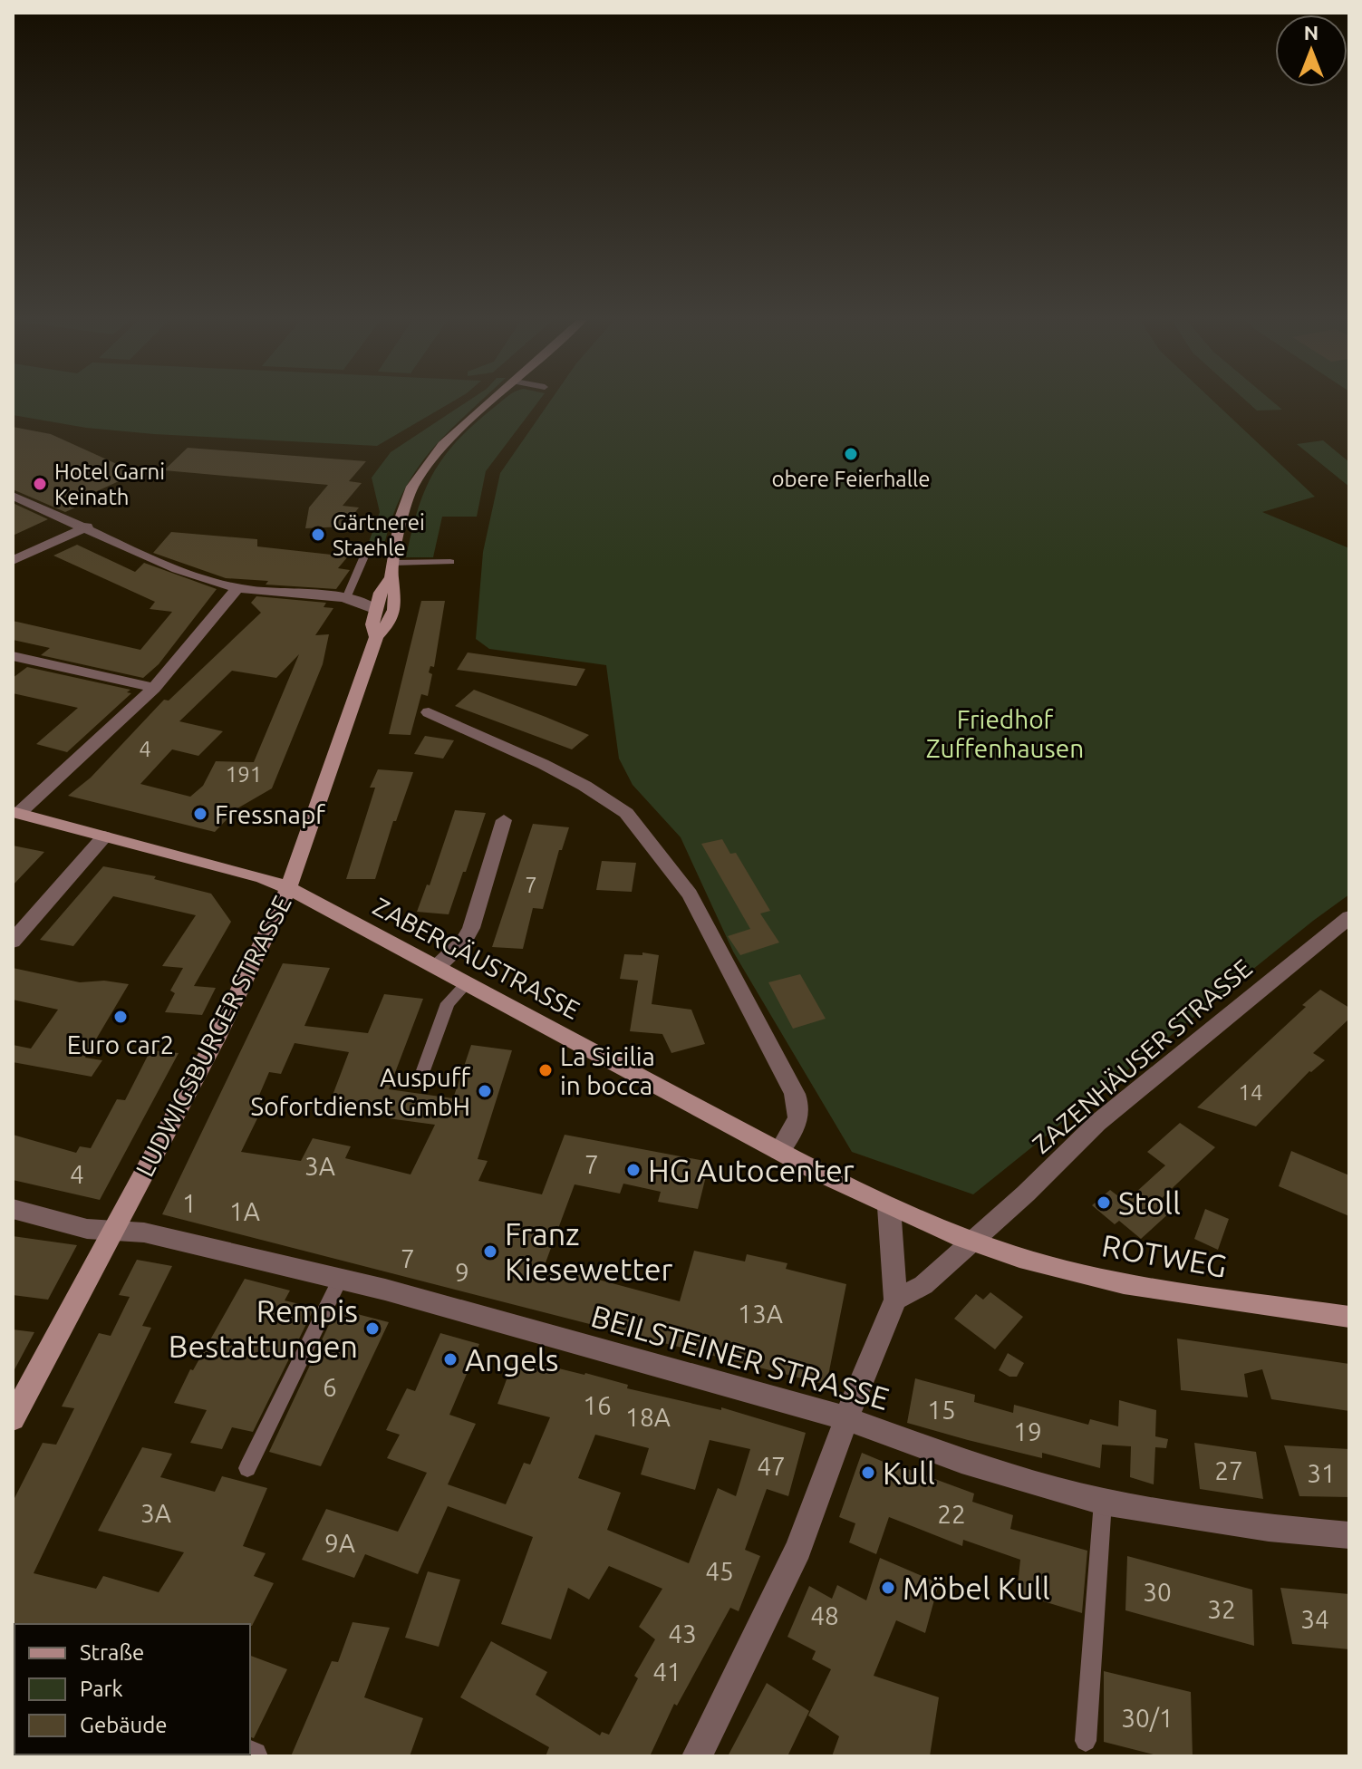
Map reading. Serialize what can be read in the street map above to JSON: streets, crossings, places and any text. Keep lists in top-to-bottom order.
{
  "streets": {
    "main road": ["ZABERGÄUSTRASSE", "LUDWIGSBURGER STRASSE", "ROTWEG"],
    "street": ["ZAZENHÄUSER STRASSE", "BEILSTEINER STRASSE"]
  },
  "crossings": [
    ["ZABERGÄUSTRASSE", "LUDWIGSBURGER STRASSE"],
    ["ZABERGÄUSTRASSE", "ZAZENHÄUSER STRASSE"],
    ["ZABERGÄUSTRASSE", "ROTWEG"],
    ["LUDWIGSBURGER STRASSE", "BEILSTEINER STRASSE"],
    ["ZAZENHÄUSER STRASSE", "ROTWEG"]
  ],
  "parks": ["Friedhof Zuffenhausen"],
  "places": [
    "obere Feierhalle",
    "Hotel Garni Keinath",
    "Gärtnerei Staehle",
    "Fressnapf",
    "Euro car2",
    "La Sicilia in bocca",
    "Auspuff Sofortdienst GmbH",
    "HG Autocenter",
    "Stoll",
    "Franz Kiesewetter",
    "Rempis Bestattungen",
    "Angels",
    "Kull",
    "Möbel Kull"
  ],
  "house_numbers": [
    "4",
    "191",
    "7",
    "14",
    "7",
    "3A",
    "4",
    "1",
    "1A",
    "7",
    "9",
    "13A",
    "6",
    "16",
    "15",
    "18A",
    "19",
    "47",
    "27",
    "31",
    "3A",
    "22",
    "9A",
    "45",
    "30",
    "32",
    "48",
    "34",
    "43",
    "41",
    "30/1"
  ],
  "legend": ["Straße", "Park", "Gebäude"],
  "north": "top"
}
